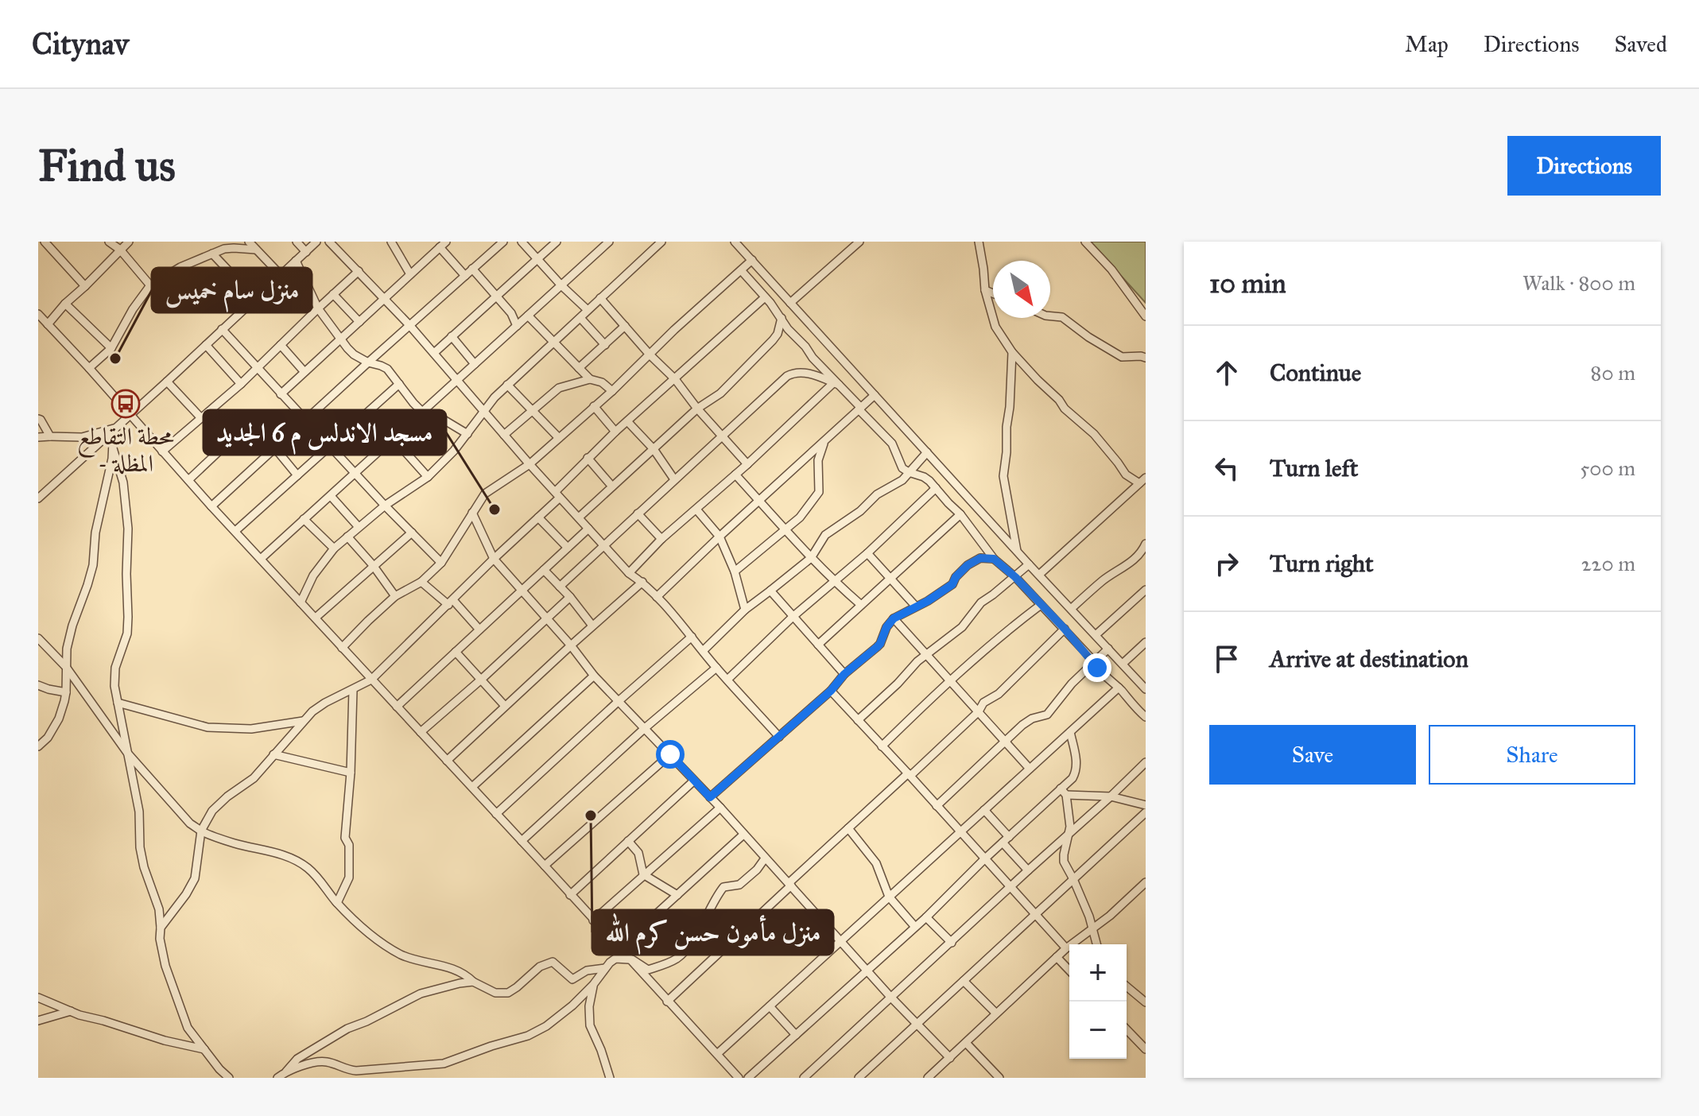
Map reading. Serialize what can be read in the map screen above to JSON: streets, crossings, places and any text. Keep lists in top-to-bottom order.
{
  "places": {
    "other": ["منزل سام خميس", "مسجد الاندلس م 6 الجديد", "منزل مأمون حسن كرم الله"],
    "bus stop": ["محطة التقاطع - المظلة"]
  },
  "north": "bottom right",
  "page": {
    "header": "Citynav",
    "nav": ["Map", "Directions", "Saved"],
    "buttons": [
      "Directions",
      ["Save", "Share"]
    ],
    "title": "Find us",
    "heading": ["10 min", "Walk · 800 m"],
    "list": [
      ["Continue", "80 m"],
      ["Turn left", "500 m"],
      ["Turn right", "220 m"],
      "Arrive at destination"
    ],
    "map_buttons": ["+", "−"]
  }
}
